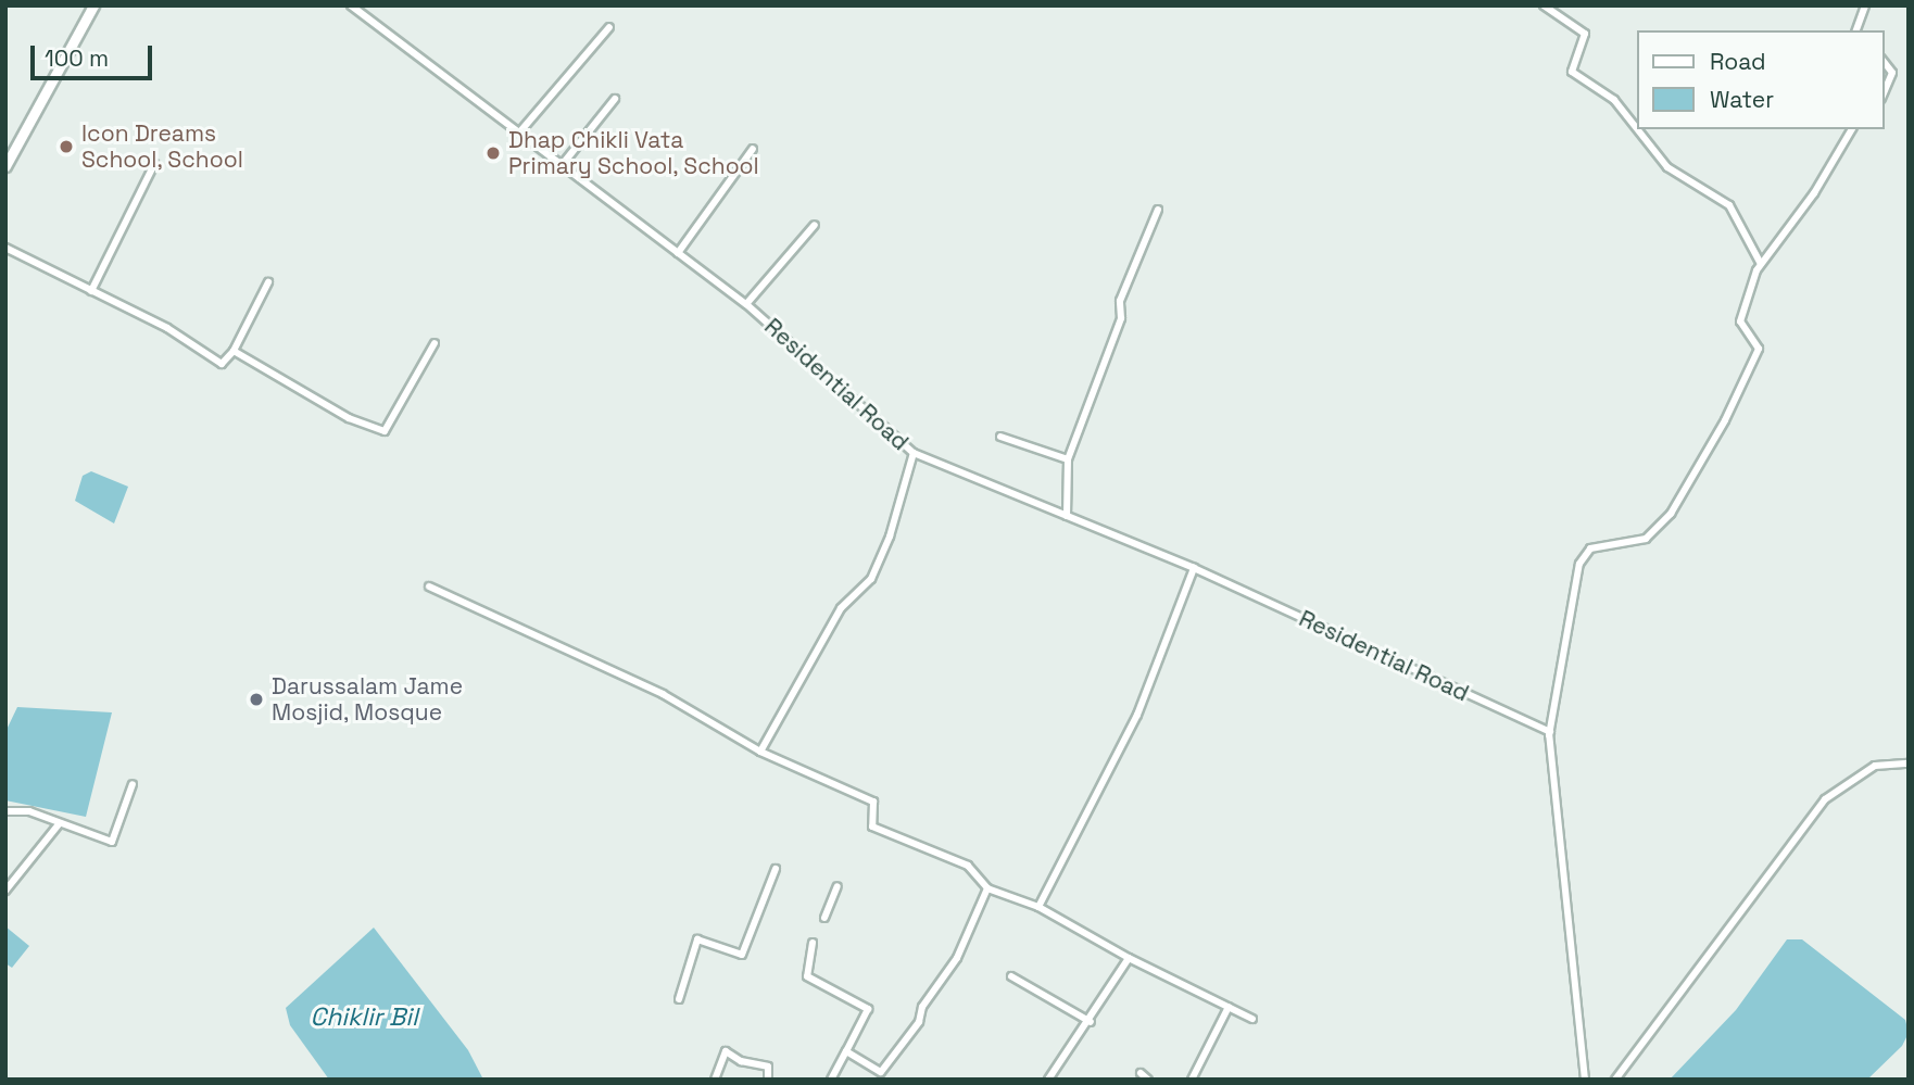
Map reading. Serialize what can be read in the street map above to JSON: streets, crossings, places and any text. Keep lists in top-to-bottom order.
{
  "streets": {
    "street": ["Residential Road"]
  },
  "water": ["Chiklir Bil"],
  "places": ["Icon Dreams School, School", "Dhap Chikli Vata Primary School, School", "Darussalam Jame Mosjid, Mosque"],
  "legend": ["Road", "Water"],
  "scale_bar": "100 m"
}
